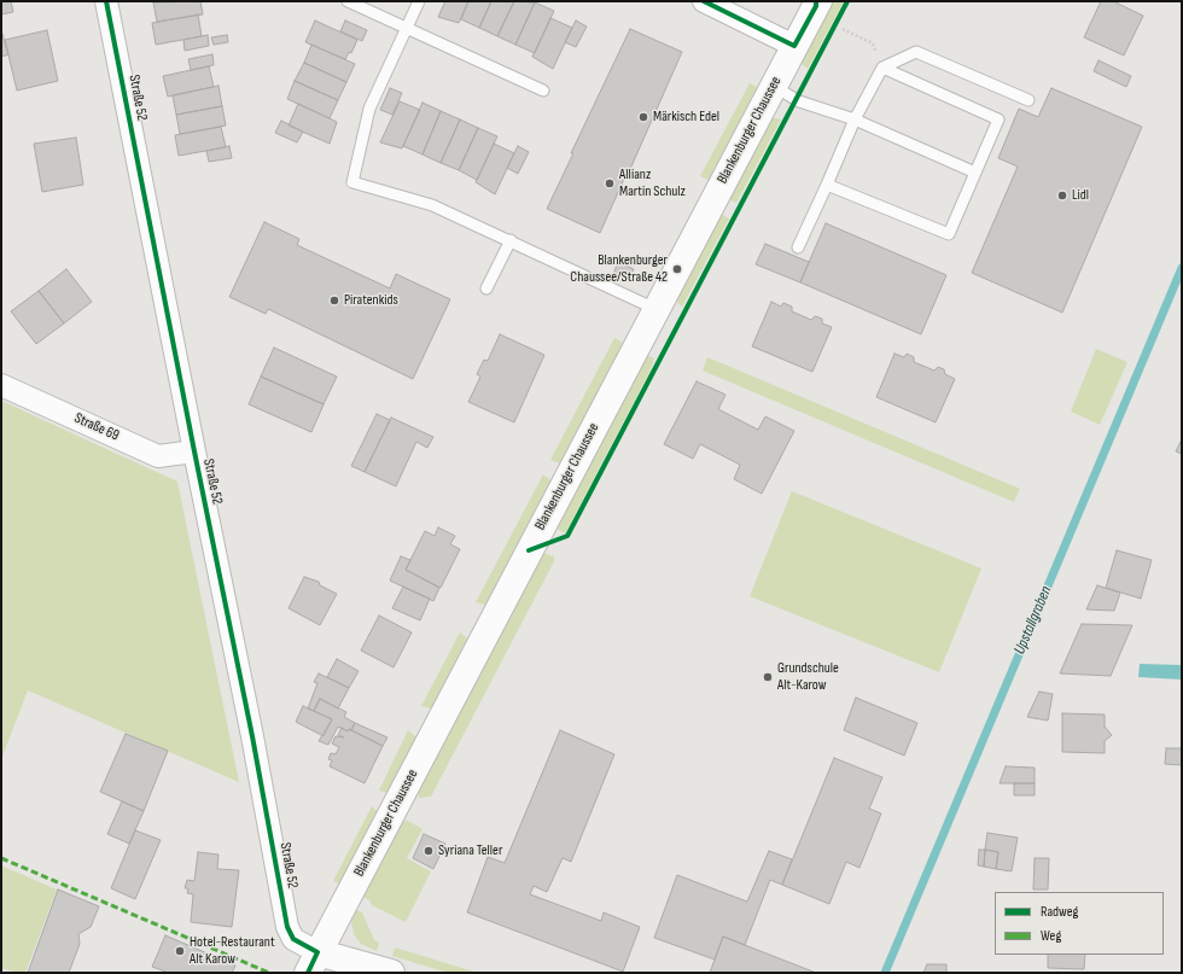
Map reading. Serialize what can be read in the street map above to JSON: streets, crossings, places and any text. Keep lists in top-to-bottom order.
{
  "streets": {
    "main road": ["Blankenburger Chaussee"],
    "street": ["Straße 52", "Straße 69"]
  },
  "crossings": [
    ["Straße 52", "Blankenburger Chaussee"],
    ["Straße 52", "Straße 69"]
  ],
  "water": ["Upstallgraben"],
  "places": [
    "Märkisch Edel",
    "Allianz Martin Schulz",
    "Lidl",
    "Blankenburger Chaussee/Straße 42",
    "Piratenkids",
    "Grundschule Alt-Karow",
    "Syriana Teller",
    "Hotel-Restaurant Alt Karow"
  ],
  "legend": ["Radweg", "Weg"]
}
